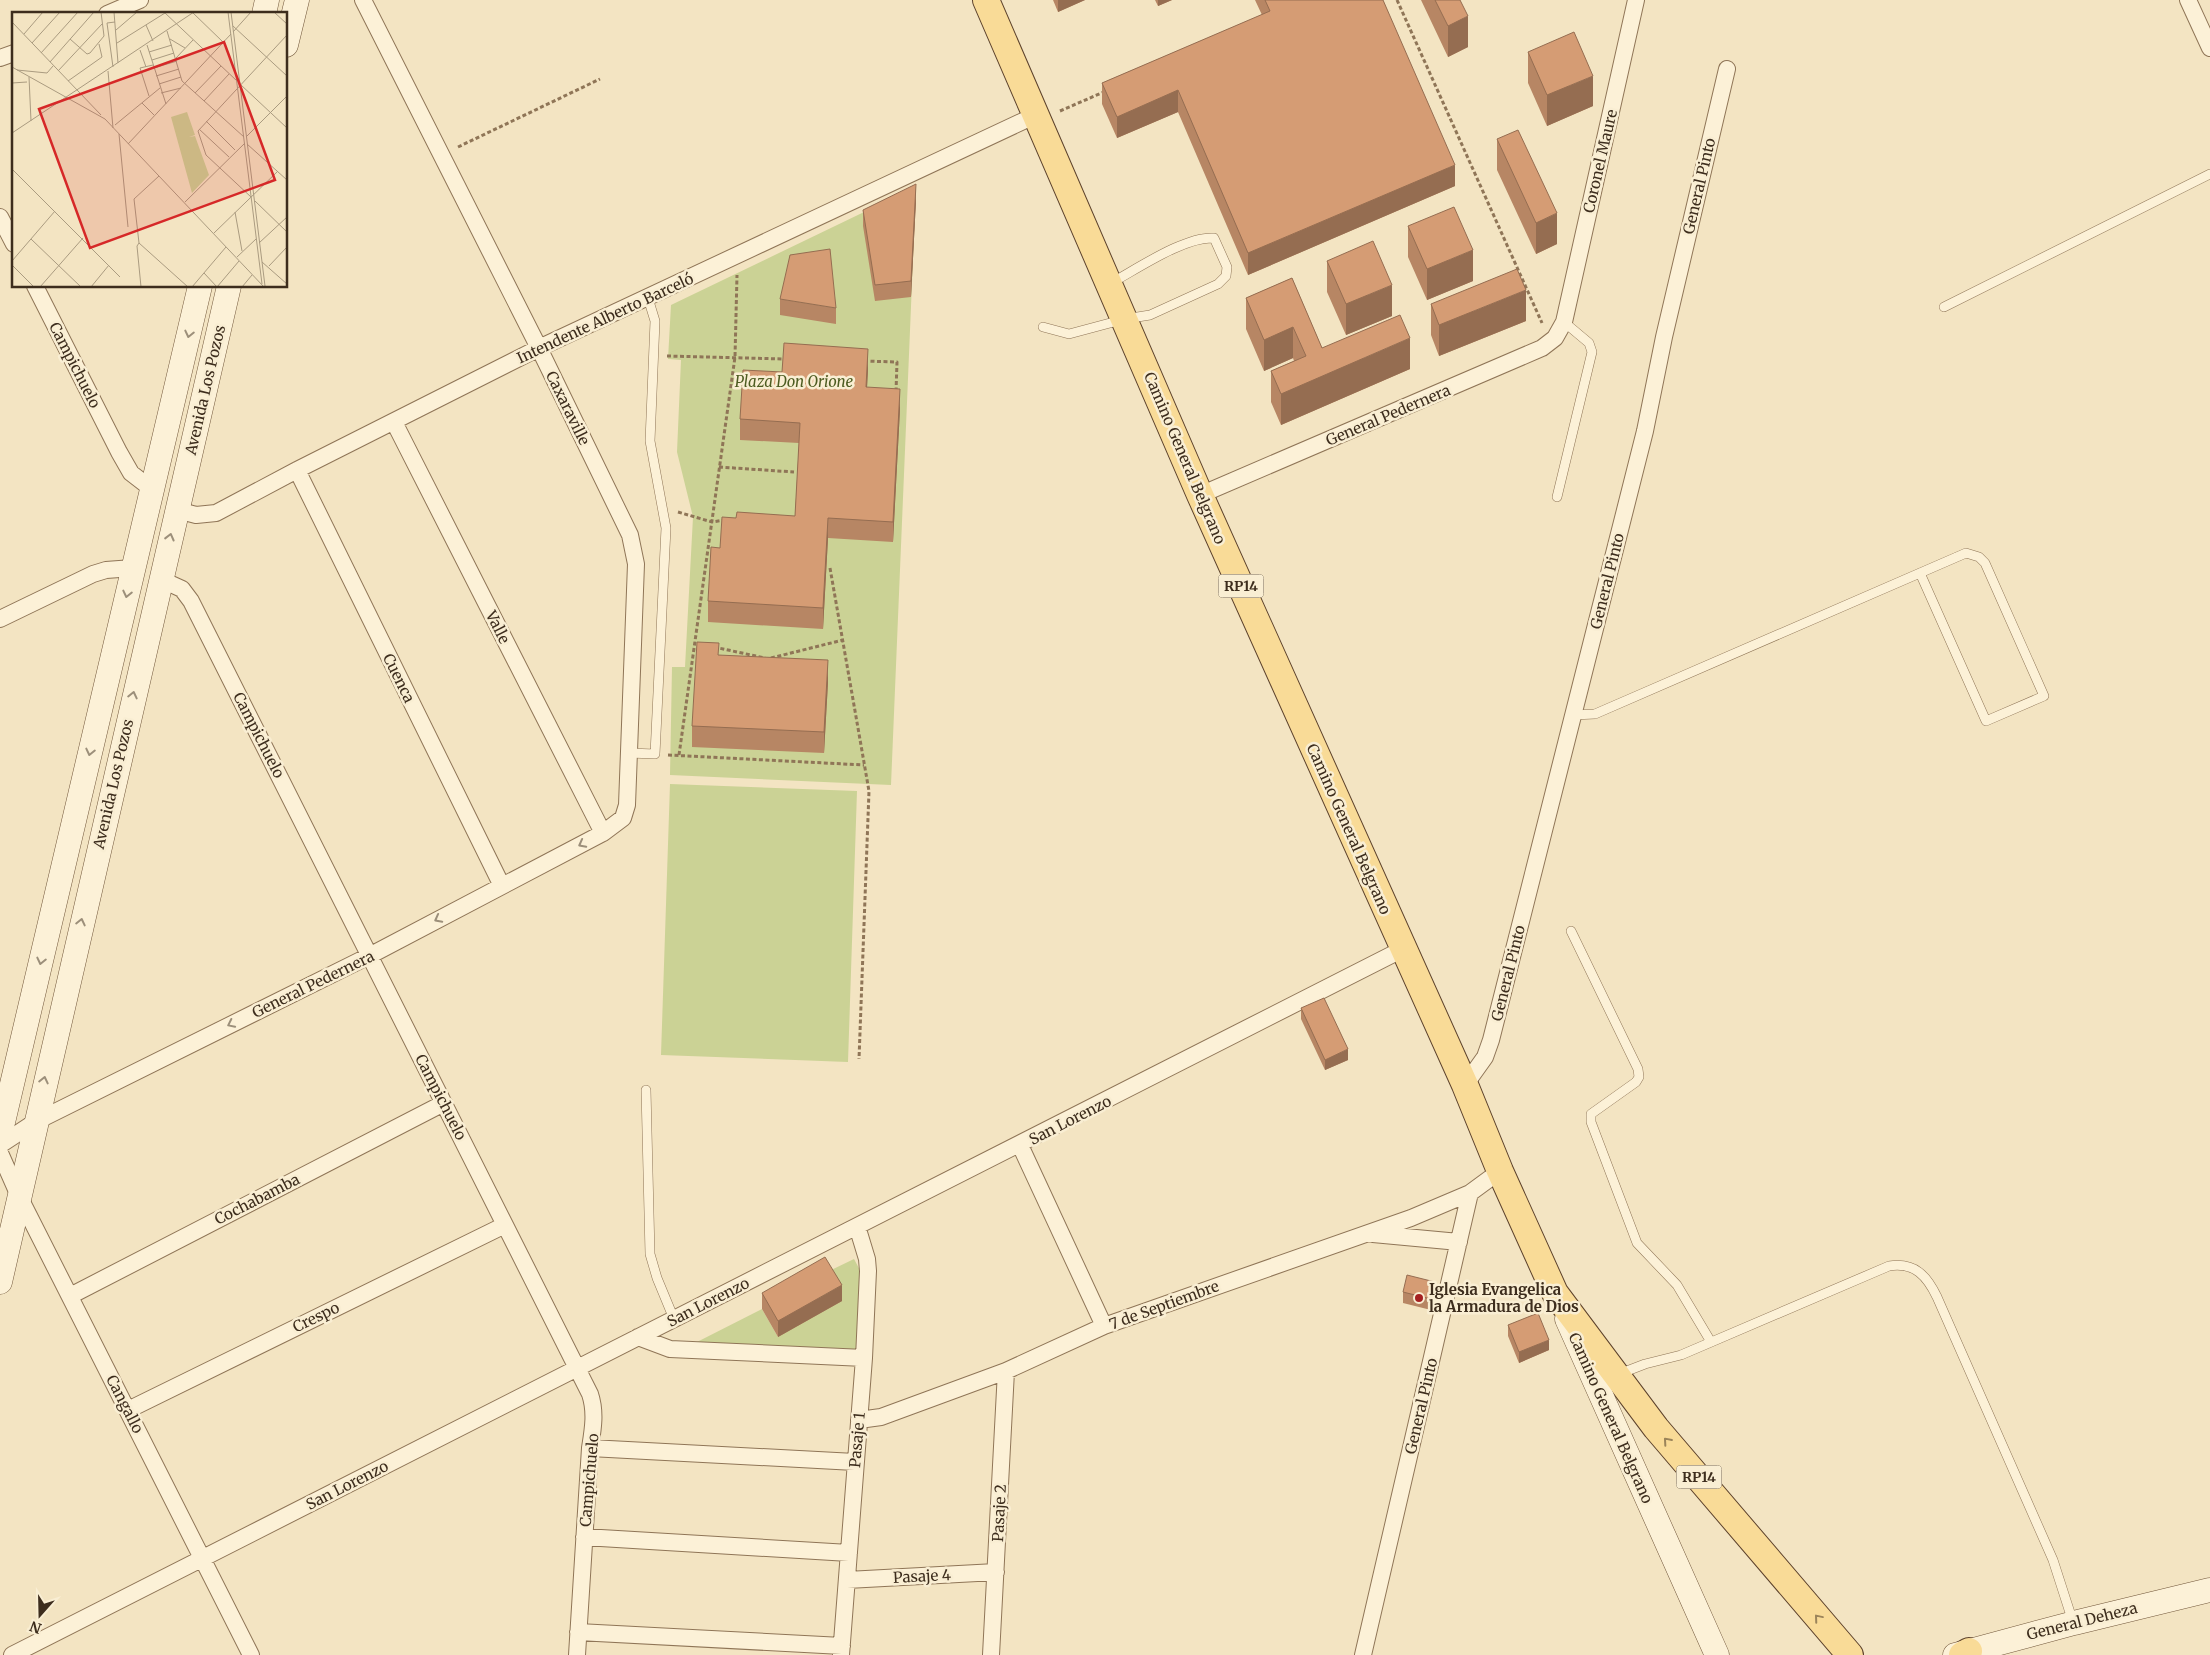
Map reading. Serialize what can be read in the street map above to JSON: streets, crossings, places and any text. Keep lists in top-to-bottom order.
{
  "streets": {
    "main road": ["Camino General Belgrano", "RP14"],
    "street": [
      "Coronel Maure",
      "General Pinto",
      "Intendente Alberto Barceló",
      "Campichuelo",
      "Avenida Los Pozos",
      "Caxaraville",
      "General Pedernera",
      "Valle",
      "Cuenca",
      "San Lorenzo",
      "Cochabamba",
      "7 de Septiembre",
      "Crespo",
      "Cangallo",
      "Pasaje 1",
      "Pasaje 2",
      "Pasaje 4",
      "General Deheza"
    ]
  },
  "crossings": [
    ["Coronel Maure", "General Pedernera"],
    ["General Pinto", "Camino General Belgrano"],
    ["General Pinto", "7 de Septiembre"],
    ["Intendente Alberto Barceló", "Avenida Los Pozos"],
    ["Intendente Alberto Barceló", "Caxaraville"],
    ["Intendente Alberto Barceló", "Camino General Belgrano"],
    ["Intendente Alberto Barceló", "Valle"],
    ["Intendente Alberto Barceló", "Cuenca"],
    ["Campichuelo", "Avenida Los Pozos"],
    ["Campichuelo", "General Pedernera"],
    ["Campichuelo", "San Lorenzo"],
    ["Campichuelo", "Cochabamba"],
    ["Campichuelo", "Crespo"],
    ["Avenida Los Pozos", "General Pedernera"],
    ["Avenida Los Pozos", "Cangallo"],
    ["Caxaraville", "General Pedernera"],
    ["General Pedernera", "Camino General Belgrano"],
    ["General Pedernera", "Valle"],
    ["General Pedernera", "Cuenca"],
    ["Camino General Belgrano", "RP14"],
    ["Camino General Belgrano", "San Lorenzo"],
    ["San Lorenzo", "Cangallo"],
    ["San Lorenzo", "Pasaje 1"],
    ["Cochabamba", "Cangallo"],
    ["7 de Septiembre", "Pasaje 1"],
    ["7 de Septiembre", "Pasaje 2"],
    ["Crespo", "Cangallo"],
    ["Pasaje 1", "Pasaje 4"],
    ["Pasaje 2", "Pasaje 4"]
  ],
  "one_way": ["General Pedernera"],
  "parks": ["Plaza Don Orione"],
  "places": ["Iglesia Evangelica la Armadura de Dios"],
  "north": "bottom"
}
